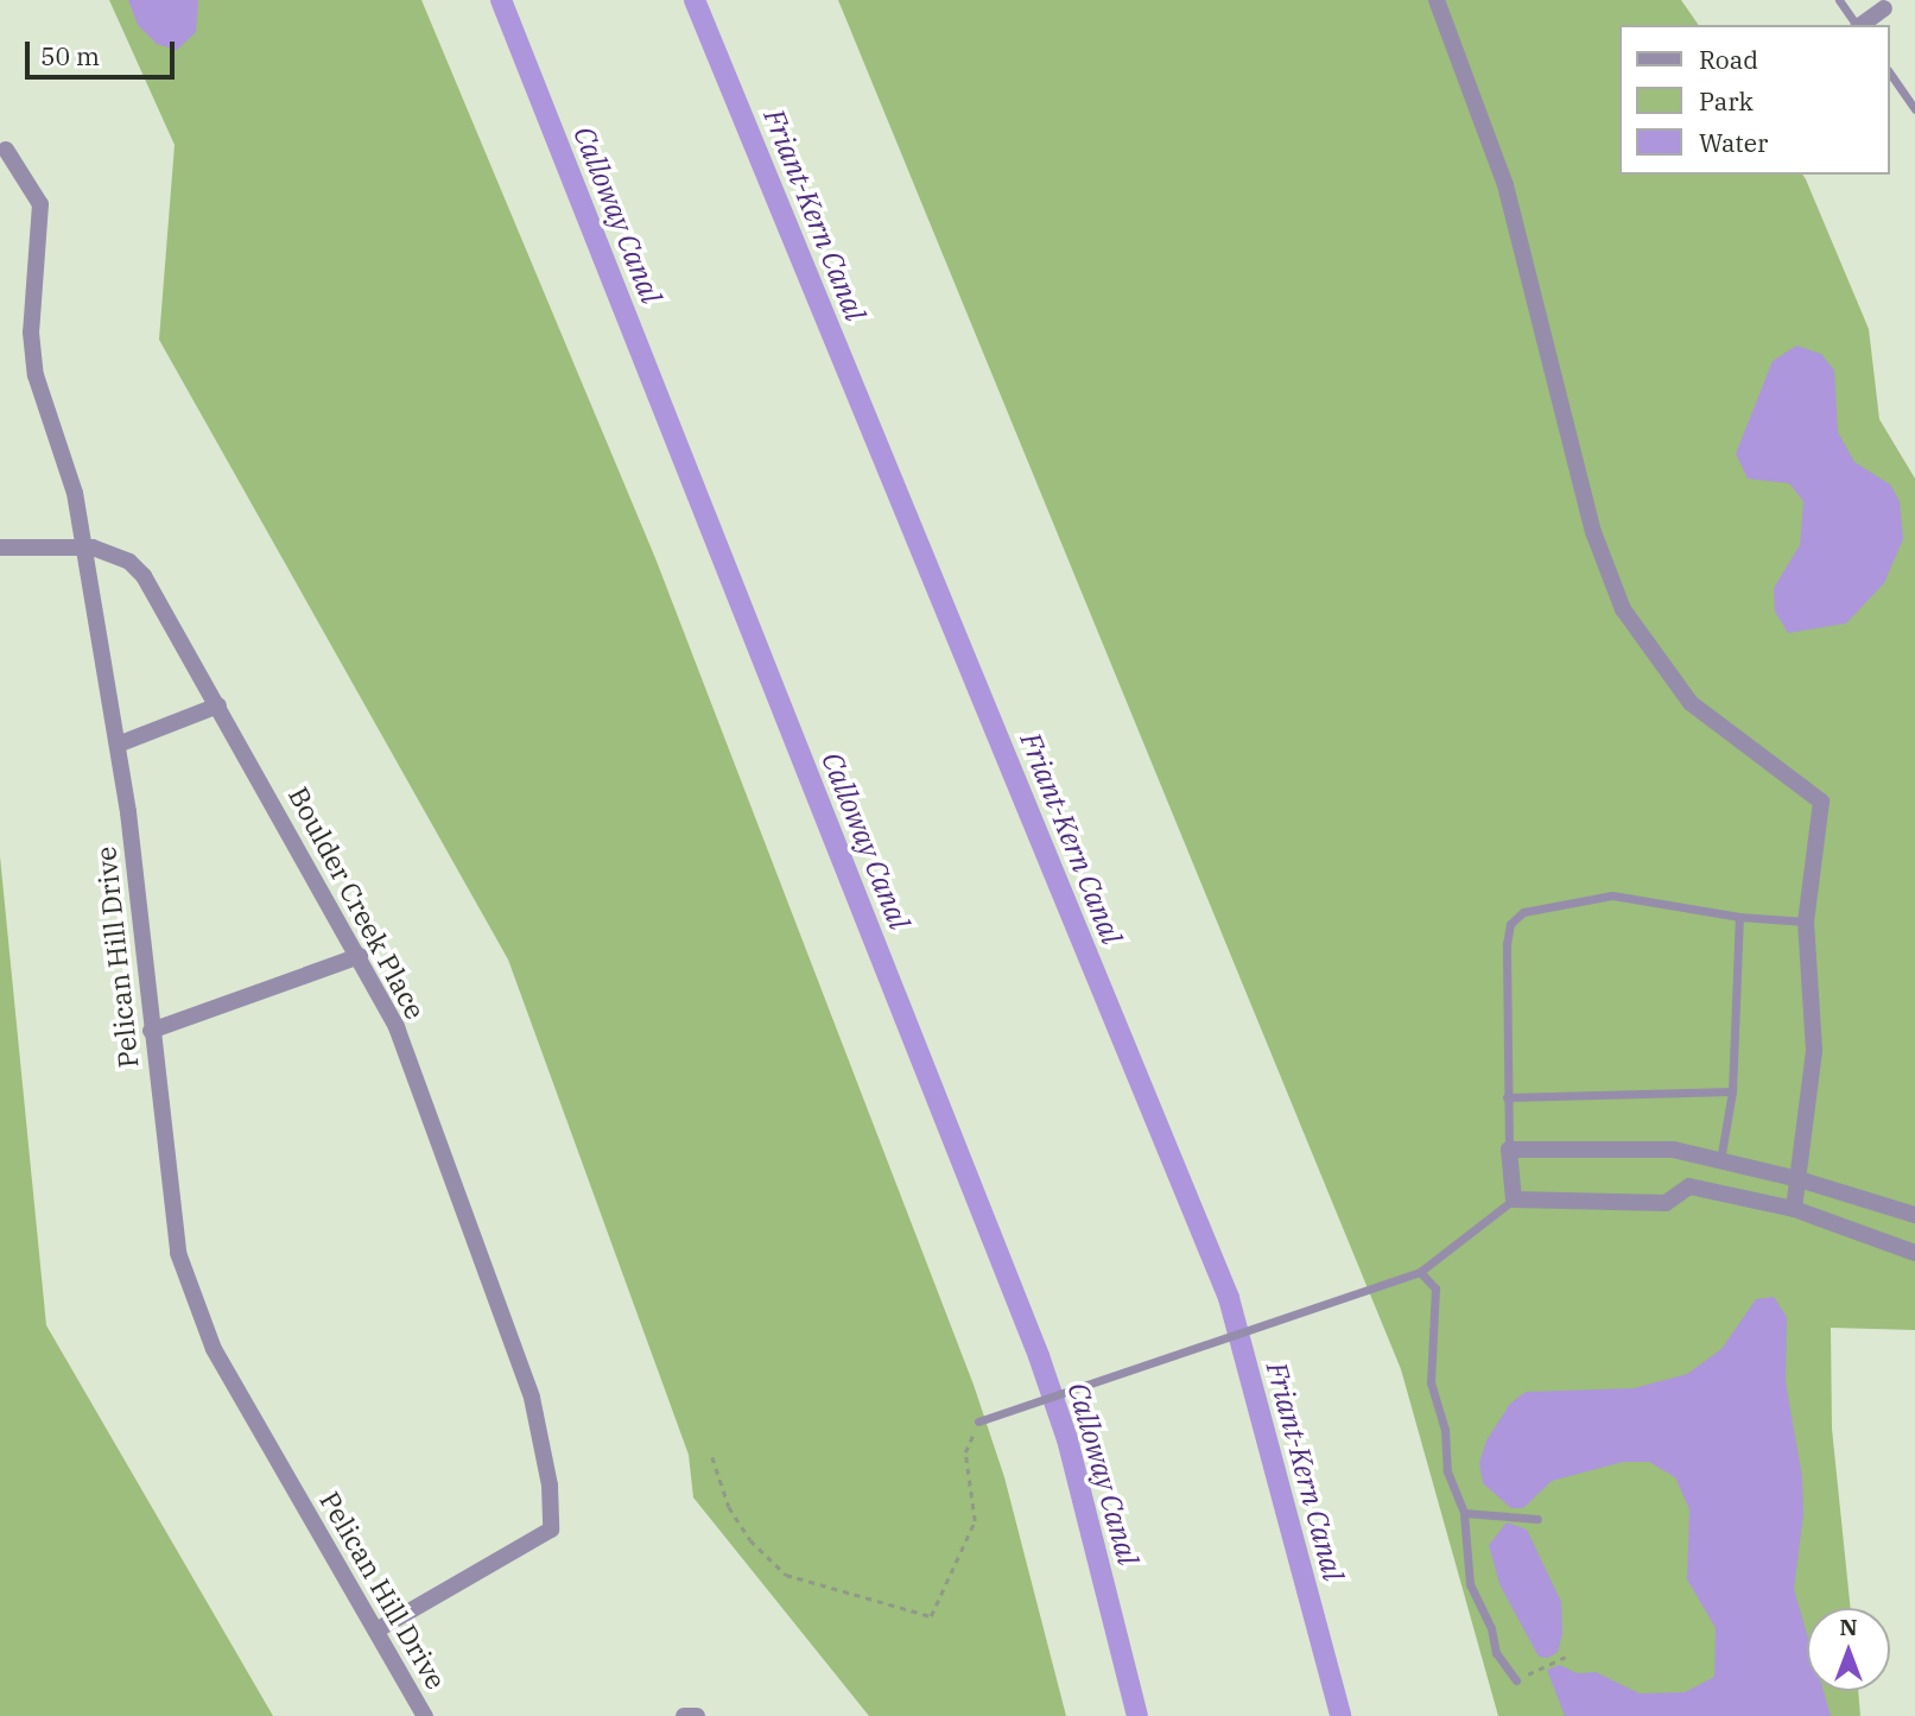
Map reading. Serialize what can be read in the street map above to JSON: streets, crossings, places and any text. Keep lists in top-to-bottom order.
{
  "streets": {
    "street": ["Boulder Creek Place", "Pelican Hill Drive"]
  },
  "crossings": [
    ["Boulder Creek Place", "Pelican Hill Drive"]
  ],
  "water": ["Calloway Canal", "Friant-Kern Canal"],
  "legend": ["Road", "Park", "Water"],
  "scale_bar": "50 m",
  "north": "top"
}
